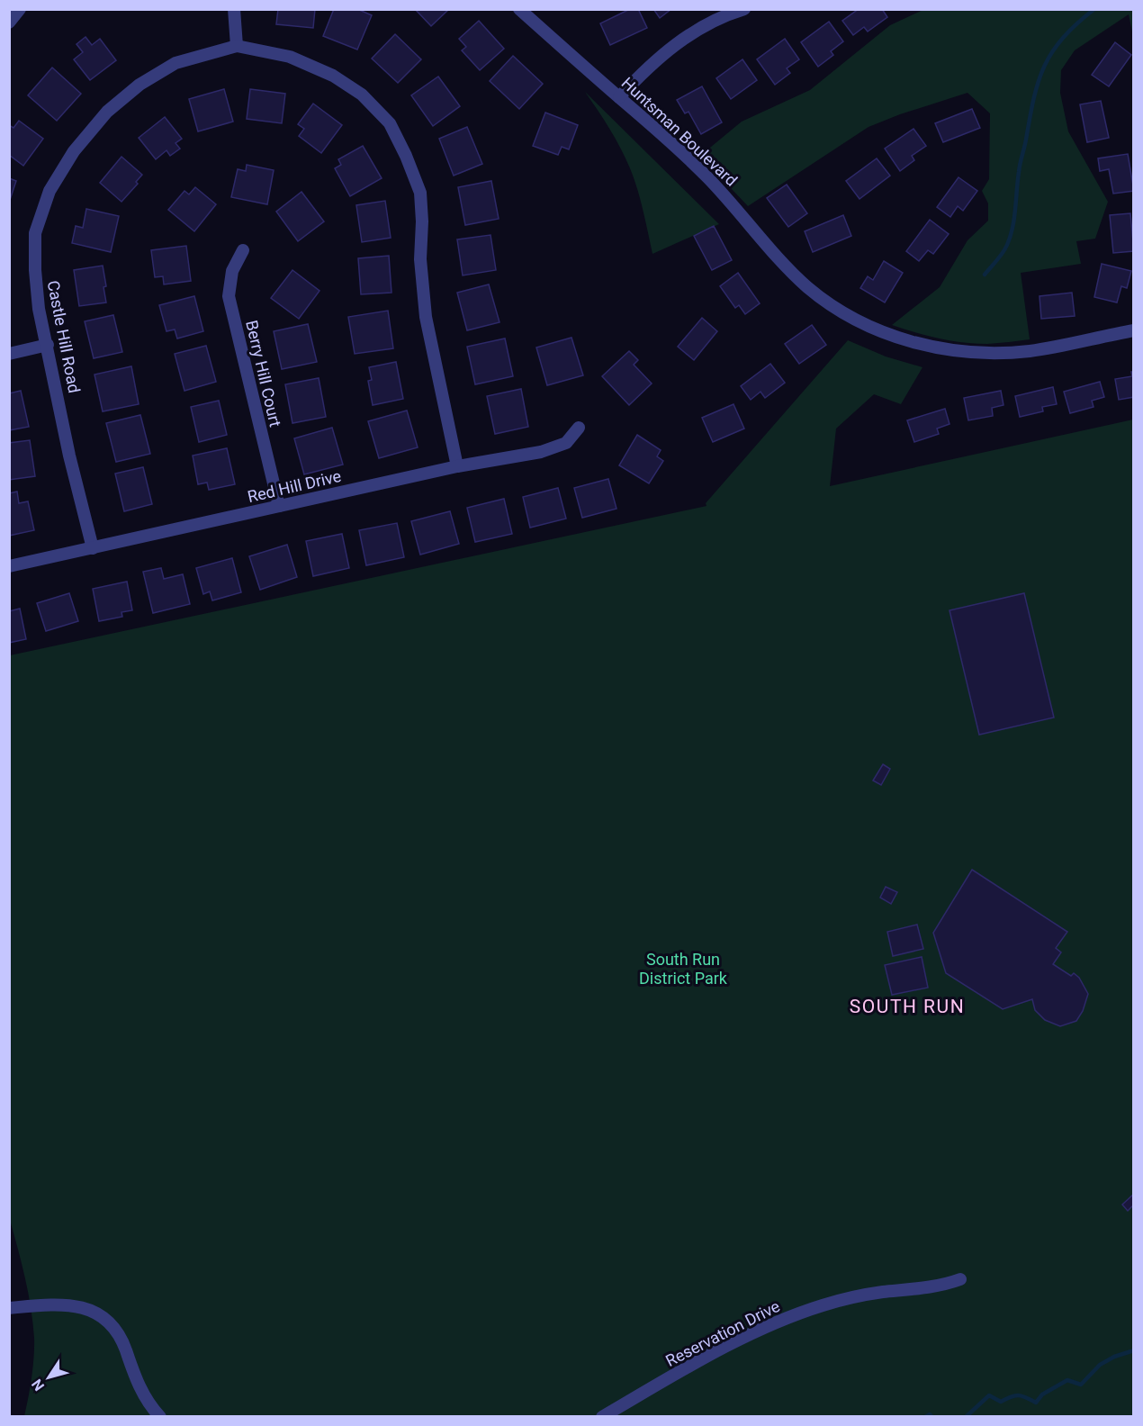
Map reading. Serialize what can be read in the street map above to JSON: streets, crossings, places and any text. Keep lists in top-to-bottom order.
{
  "streets": {
    "street": [
      "Huntsman Boulevard",
      "Castle Hill Road",
      "Berry Hill Court",
      "Red Hill Drive",
      "Reservation Drive"
    ]
  },
  "crossings": [
    ["Castle Hill Road", "Red Hill Drive"],
    ["Berry Hill Court", "Red Hill Drive"]
  ],
  "districts": ["SOUTH RUN"],
  "parks": ["South Run District Park"],
  "north": "bottom left"
}
